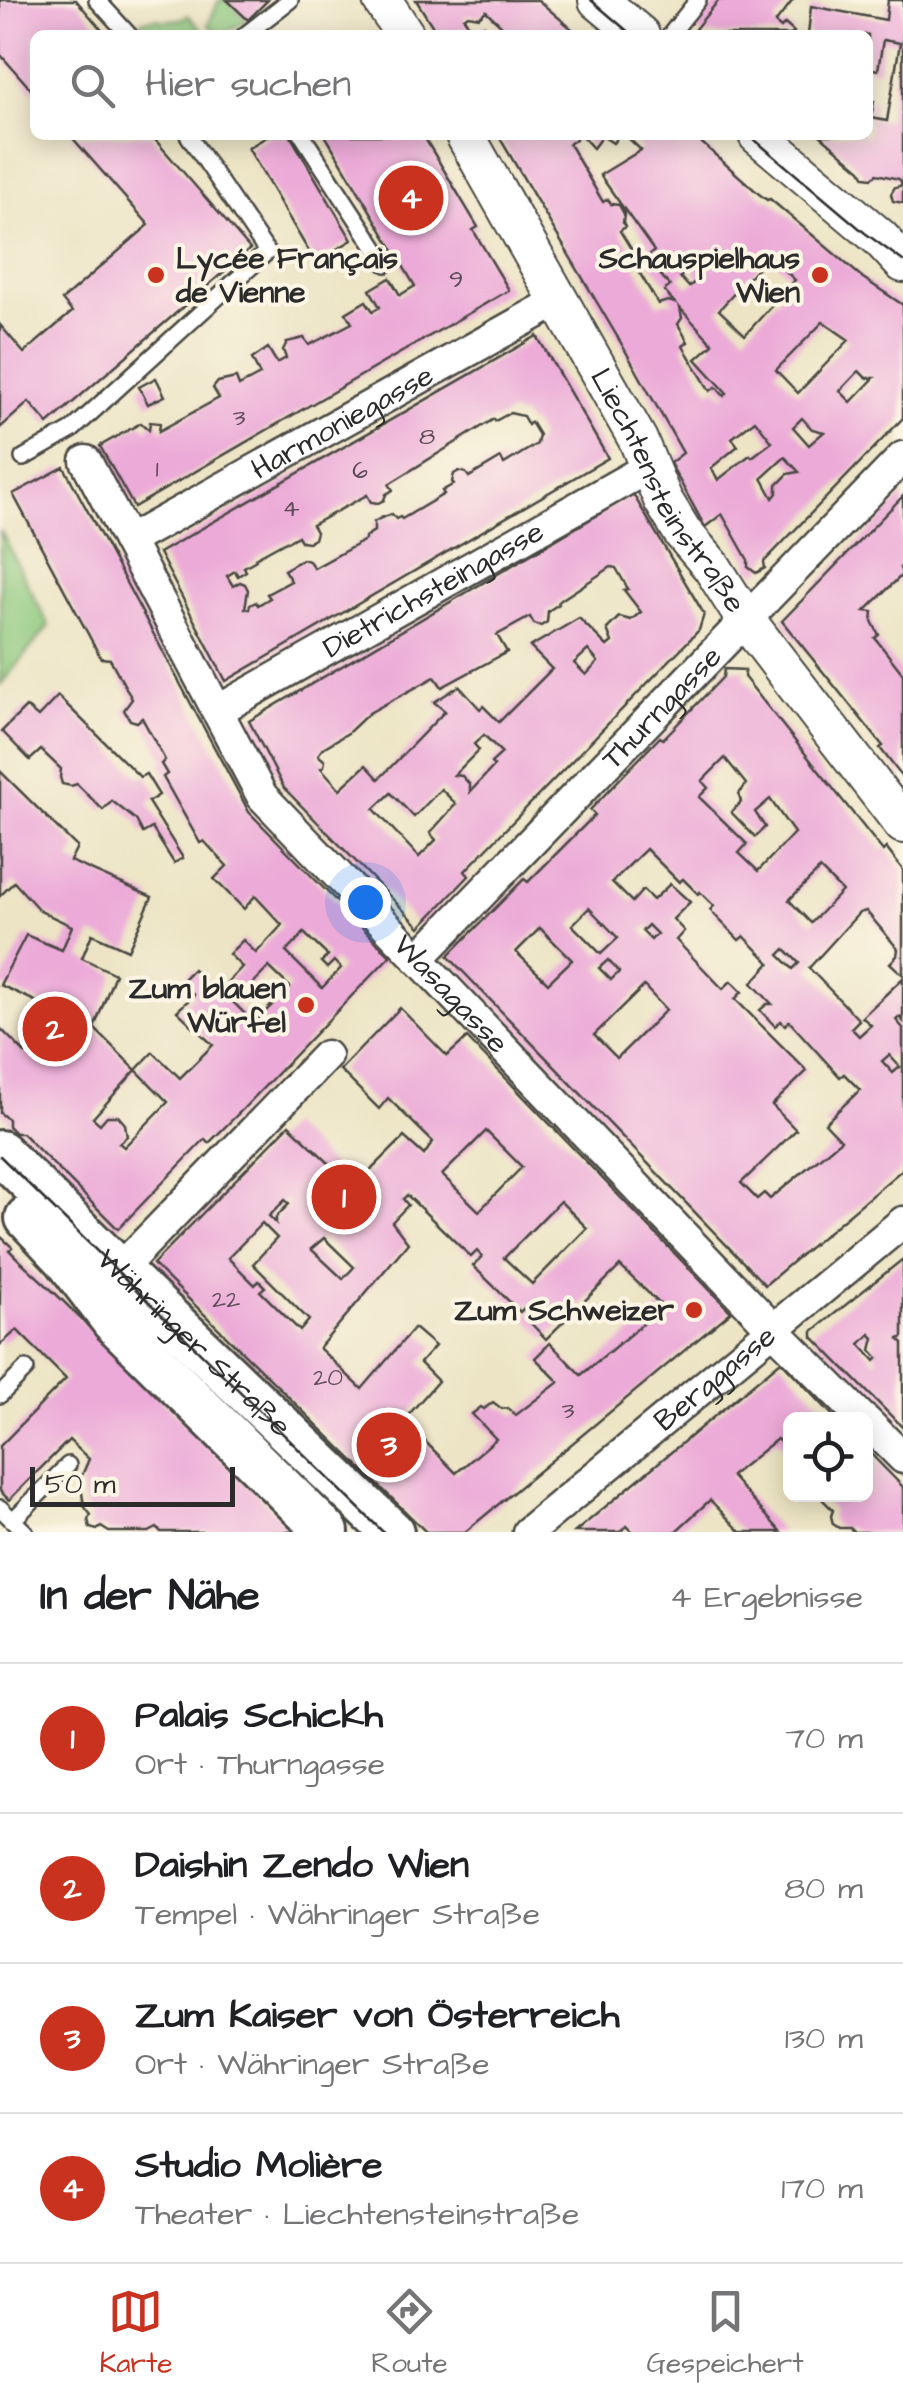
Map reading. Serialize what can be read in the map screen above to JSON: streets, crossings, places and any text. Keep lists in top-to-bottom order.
{
  "streets": {
    "main road": ["Währinger Straße"],
    "street": [
      "Harmoniegasse",
      "Liechtensteinstraße",
      "Dietrichsteingasse",
      "Thurngasse",
      "Wasagasse",
      "Berggasse"
    ]
  },
  "crossings": [
    ["Harmoniegasse", "Liechtensteinstraße"],
    ["Harmoniegasse", "Wasagasse"],
    ["Liechtensteinstraße", "Dietrichsteingasse"],
    ["Liechtensteinstraße", "Thurngasse"],
    ["Dietrichsteingasse", "Wasagasse"],
    ["Thurngasse", "Wasagasse"],
    ["Wasagasse", "Berggasse"]
  ],
  "places": [
    "Lycée Français de Vienne",
    "Schauspielhaus Wien",
    "Zum blauen Würfel",
    "Zum Schweizer"
  ],
  "house_numbers": [
    "9",
    "3",
    "8",
    "1",
    "6",
    "4",
    "22",
    "20",
    "3"
  ],
  "scale_bar": "50 m",
  "page": {
    "search": "Hier suchen",
    "pins": [
      "4",
      "2",
      "1",
      "3"
    ],
    "scale": "50 m",
    "heading": ["In der Nähe", "4 Ergebnisse"],
    "list": [
      {
        "mark": "1",
        "name": "Palais Schickh",
        "note": "Ort · Thurngasse",
        "value": "70 m"
      },
      {
        "mark": "2",
        "name": "Daishin Zendo Wien",
        "note": "Tempel · Währinger Straße",
        "value": "80 m"
      },
      {
        "mark": "3",
        "name": "Zum Kaiser von Österreich",
        "note": "Ort · Währinger Straße",
        "value": "130 m"
      },
      {
        "mark": "4",
        "name": "Studio Molière",
        "note": "Theater · Liechtensteinstraße",
        "value": "170 m"
      }
    ],
    "nav": ["Karte", "Route", "Gespeichert"]
  }
}
